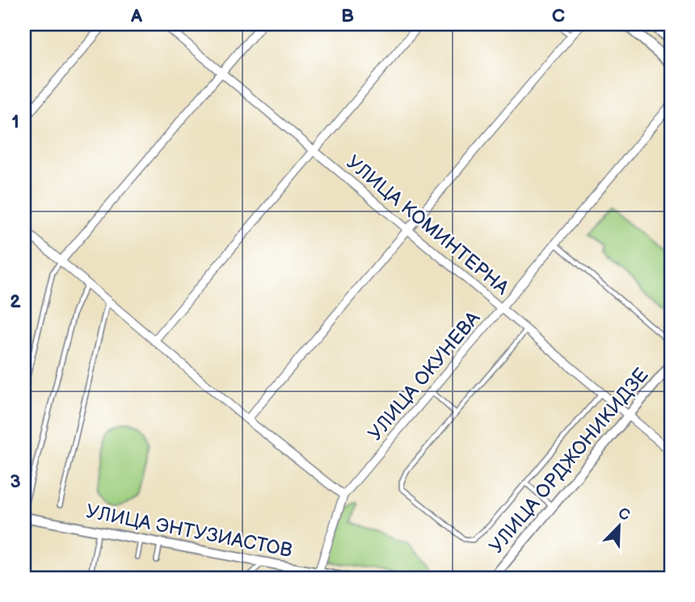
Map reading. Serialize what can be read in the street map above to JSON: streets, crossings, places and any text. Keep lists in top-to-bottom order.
{
  "streets": {
    "street": [
      "УЛИЦА КОМИНТЕРНА",
      "УЛИЦА ОКУНЕВА",
      "УЛИЦА ОРДЖОНИКИДЗЕ",
      "УЛИЦА ЭНТУЗИАСТОВ"
    ]
  },
  "crossings": [
    ["УЛИЦА КОМИНТЕРНА", "УЛИЦА ОКУНЕВА"],
    ["УЛИЦА КОМИНТЕРНА", "УЛИЦА ОРДЖОНИКИДЗЕ"],
    ["УЛИЦА ОКУНЕВА", "УЛИЦА ЭНТУЗИАСТОВ"]
  ],
  "north": "top right",
  "grid": {
    "columns": ["A", "B", "C"],
    "rows": ["1", "2", "3"]
  }
}
